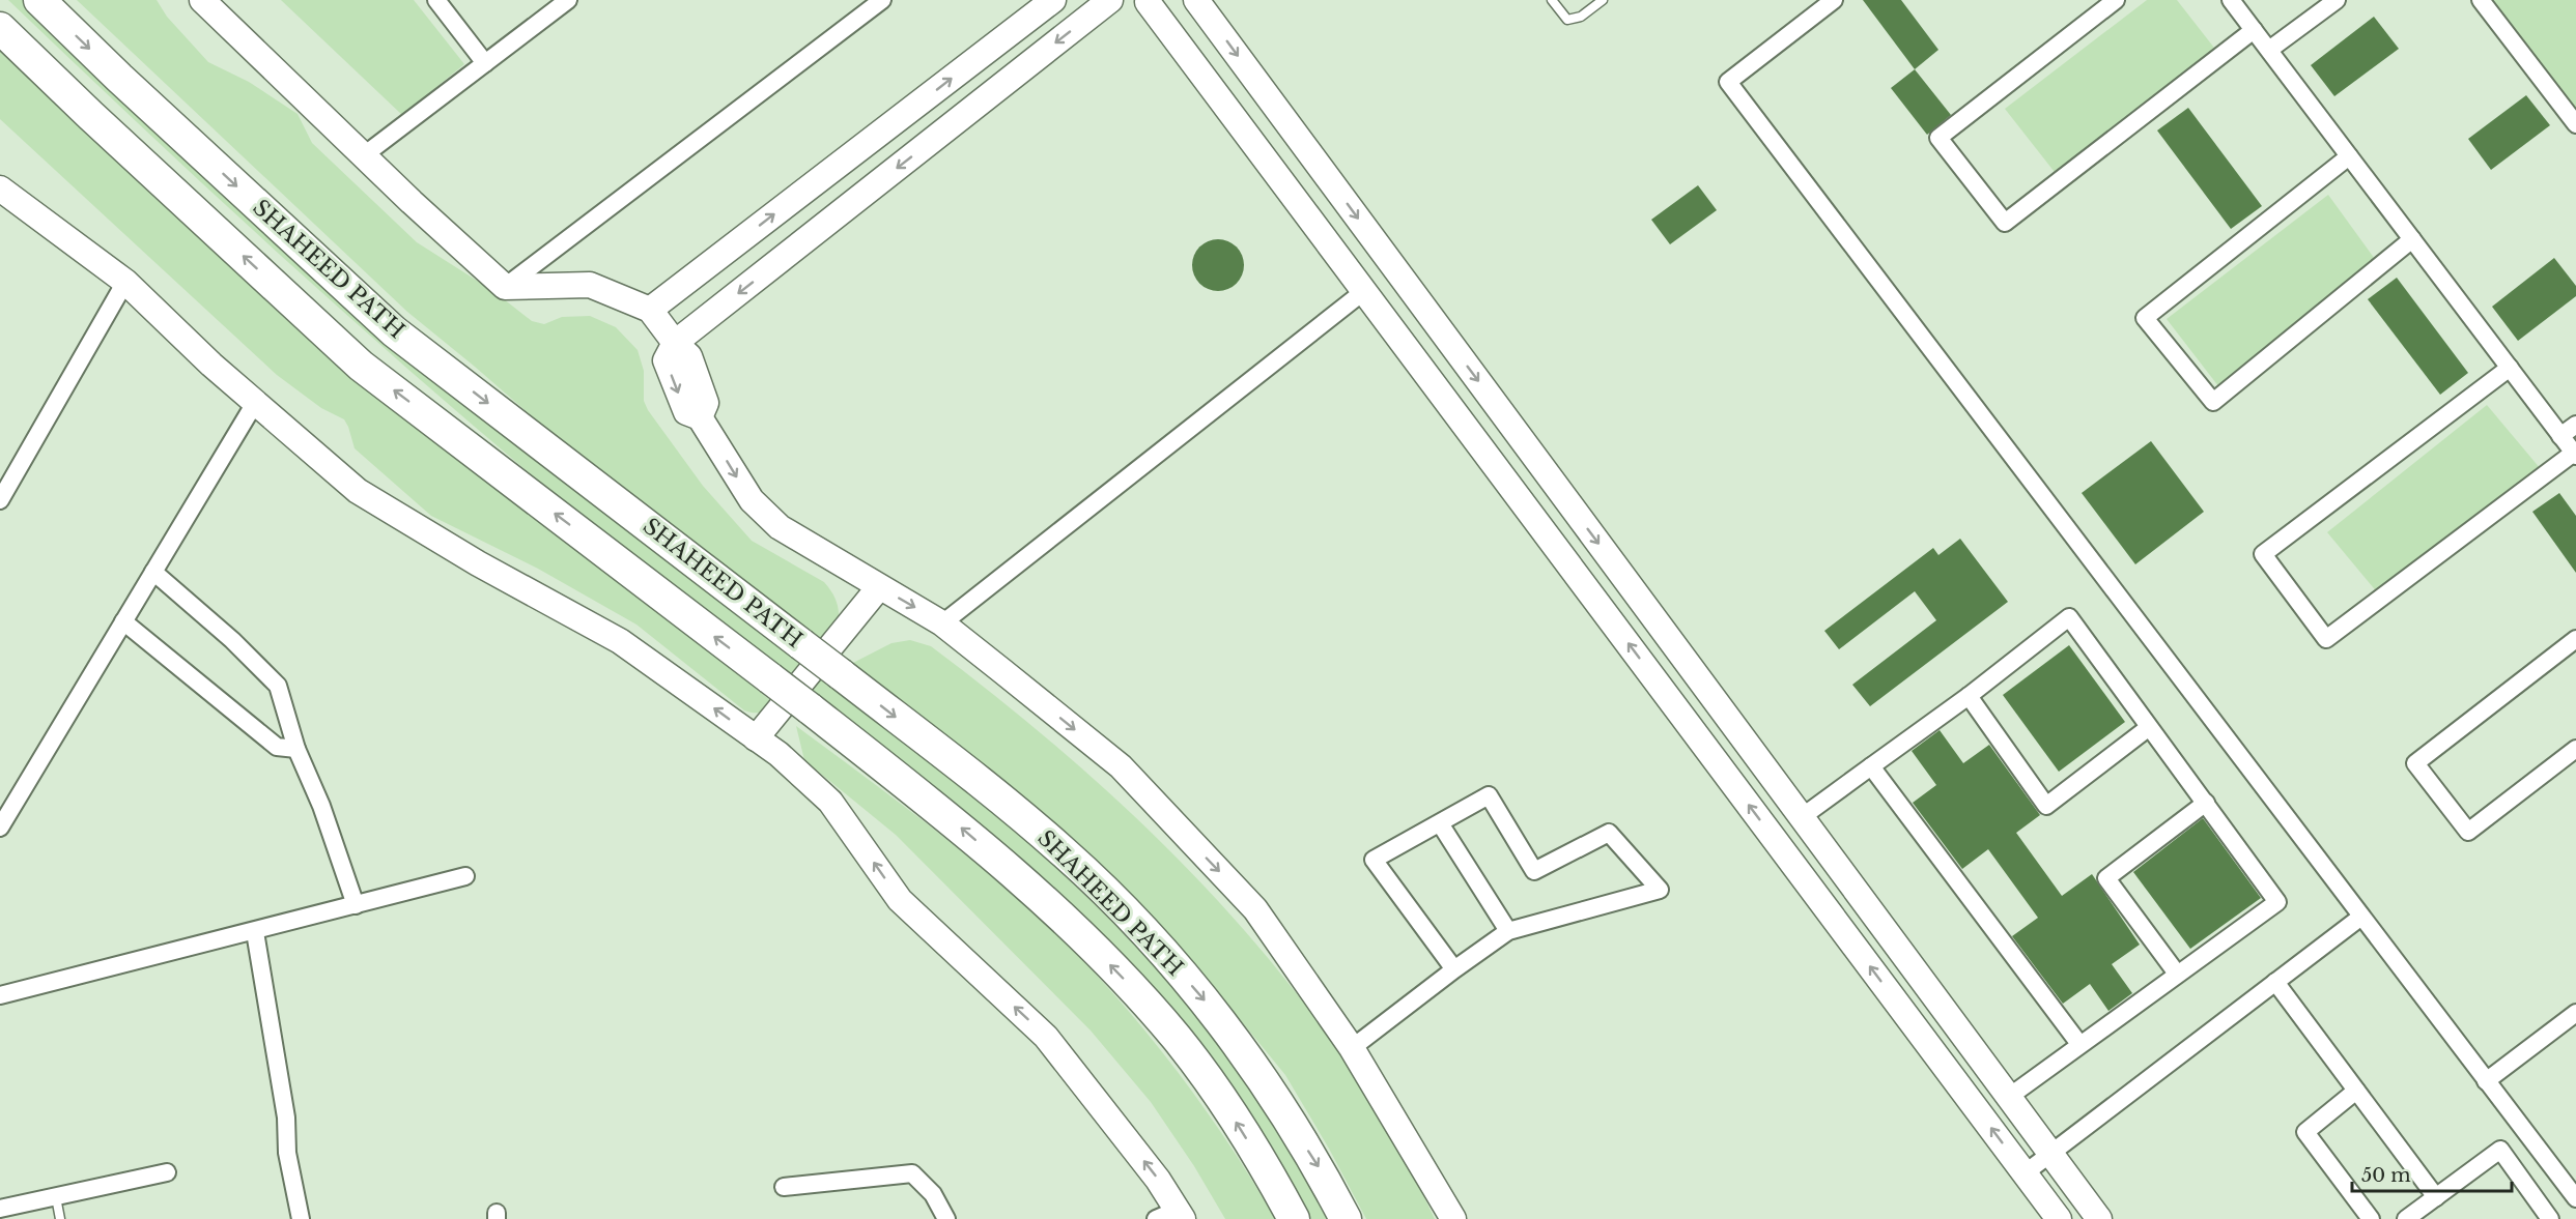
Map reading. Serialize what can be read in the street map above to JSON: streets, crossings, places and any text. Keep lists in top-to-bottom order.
{
  "streets": {
    "highway": ["SHAHEED PATH"]
  },
  "scale_bar": "50 m"
}
